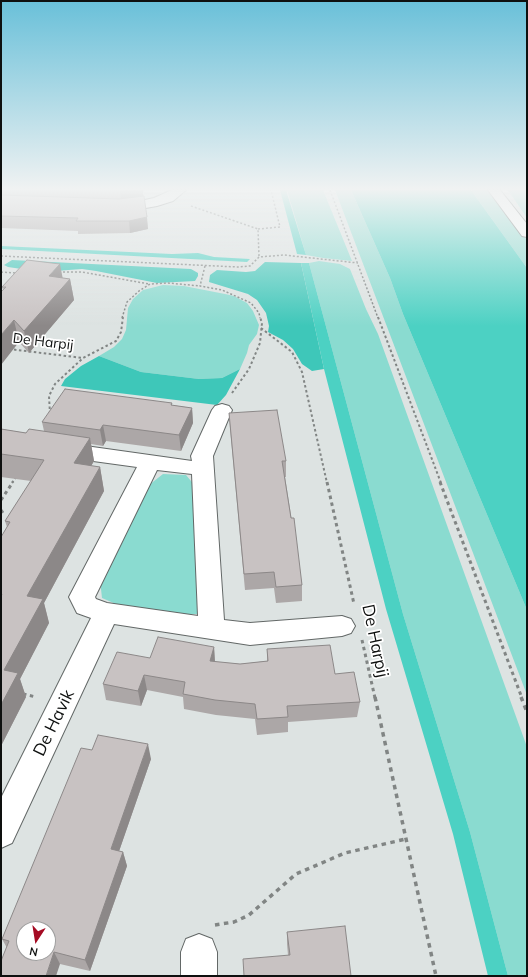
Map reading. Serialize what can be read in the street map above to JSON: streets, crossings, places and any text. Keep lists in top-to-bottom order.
{
  "streets": {
    "street": ["De Havik"],
    "path": ["De Harpij"]
  },
  "north": "bottom"
}
